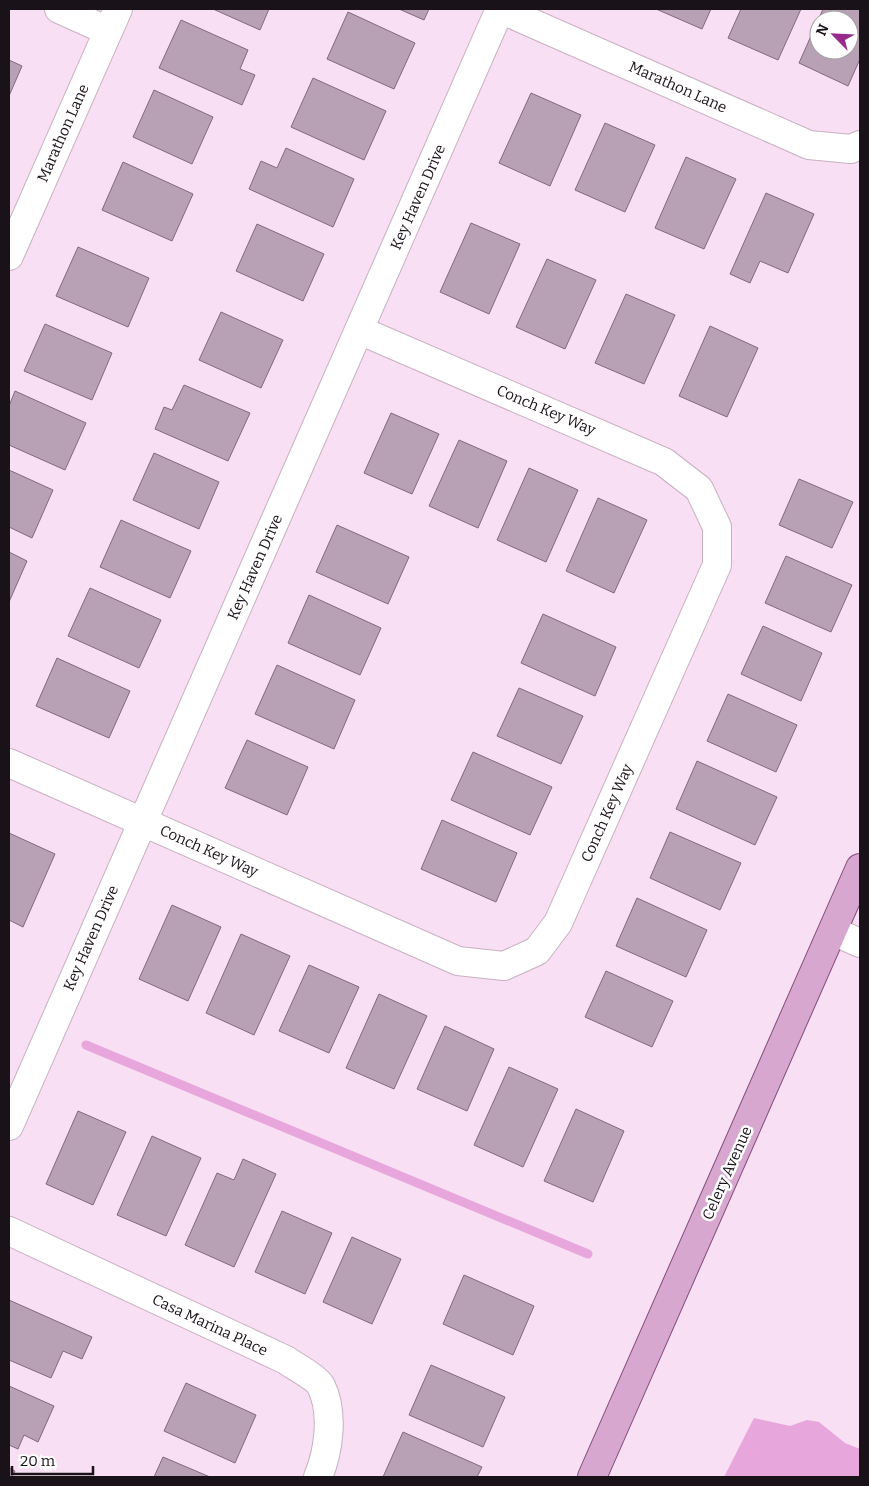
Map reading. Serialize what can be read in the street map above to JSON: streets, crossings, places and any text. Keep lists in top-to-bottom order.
{
  "streets": {
    "main road": ["Celery Avenue"],
    "street": [
      "Marathon Lane",
      "Key Haven Drive",
      "Conch Key Way",
      "Casa Marina Place"
    ]
  },
  "crossings": [
    ["Marathon Lane", "Key Haven Drive"],
    ["Key Haven Drive", "Conch Key Way"]
  ],
  "scale_bar": "20 m",
  "north": "top left"
}
